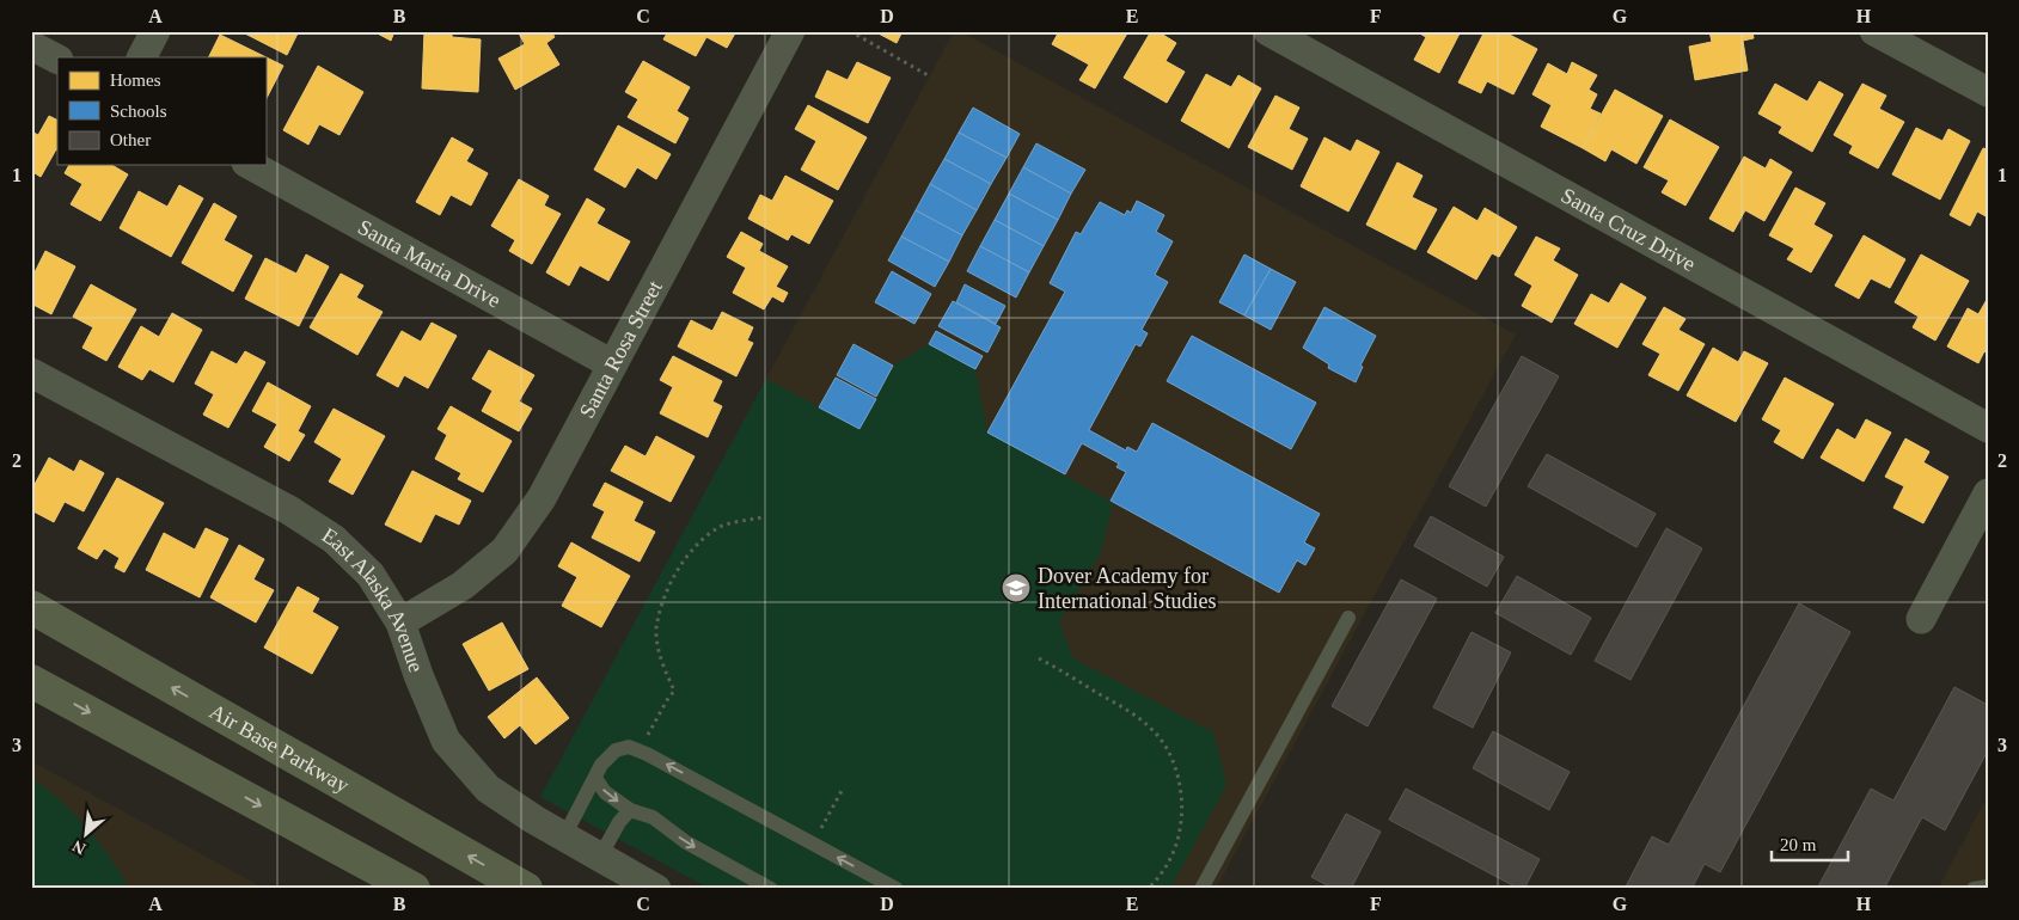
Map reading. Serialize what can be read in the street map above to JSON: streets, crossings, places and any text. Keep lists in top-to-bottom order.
{
  "streets": {
    "main road": ["Air Base Parkway"],
    "street": [
      "Santa Cruz Drive",
      "Santa Maria Drive",
      "Santa Rosa Street",
      "East Alaska Avenue"
    ]
  },
  "crossings": [
    ["Santa Maria Drive", "Santa Rosa Street"],
    ["Santa Rosa Street", "East Alaska Avenue"]
  ],
  "places": {
    "school or university": ["Dover Academy for International Studies"]
  },
  "legend": ["Homes", "Schools", "Other"],
  "scale_bar": "20 m",
  "north": "bottom left",
  "grid": {
    "columns": [
      "A",
      "B",
      "C",
      "D",
      "E",
      "F",
      "G",
      "H"
    ],
    "rows": ["1", "2", "3"]
  }
}
